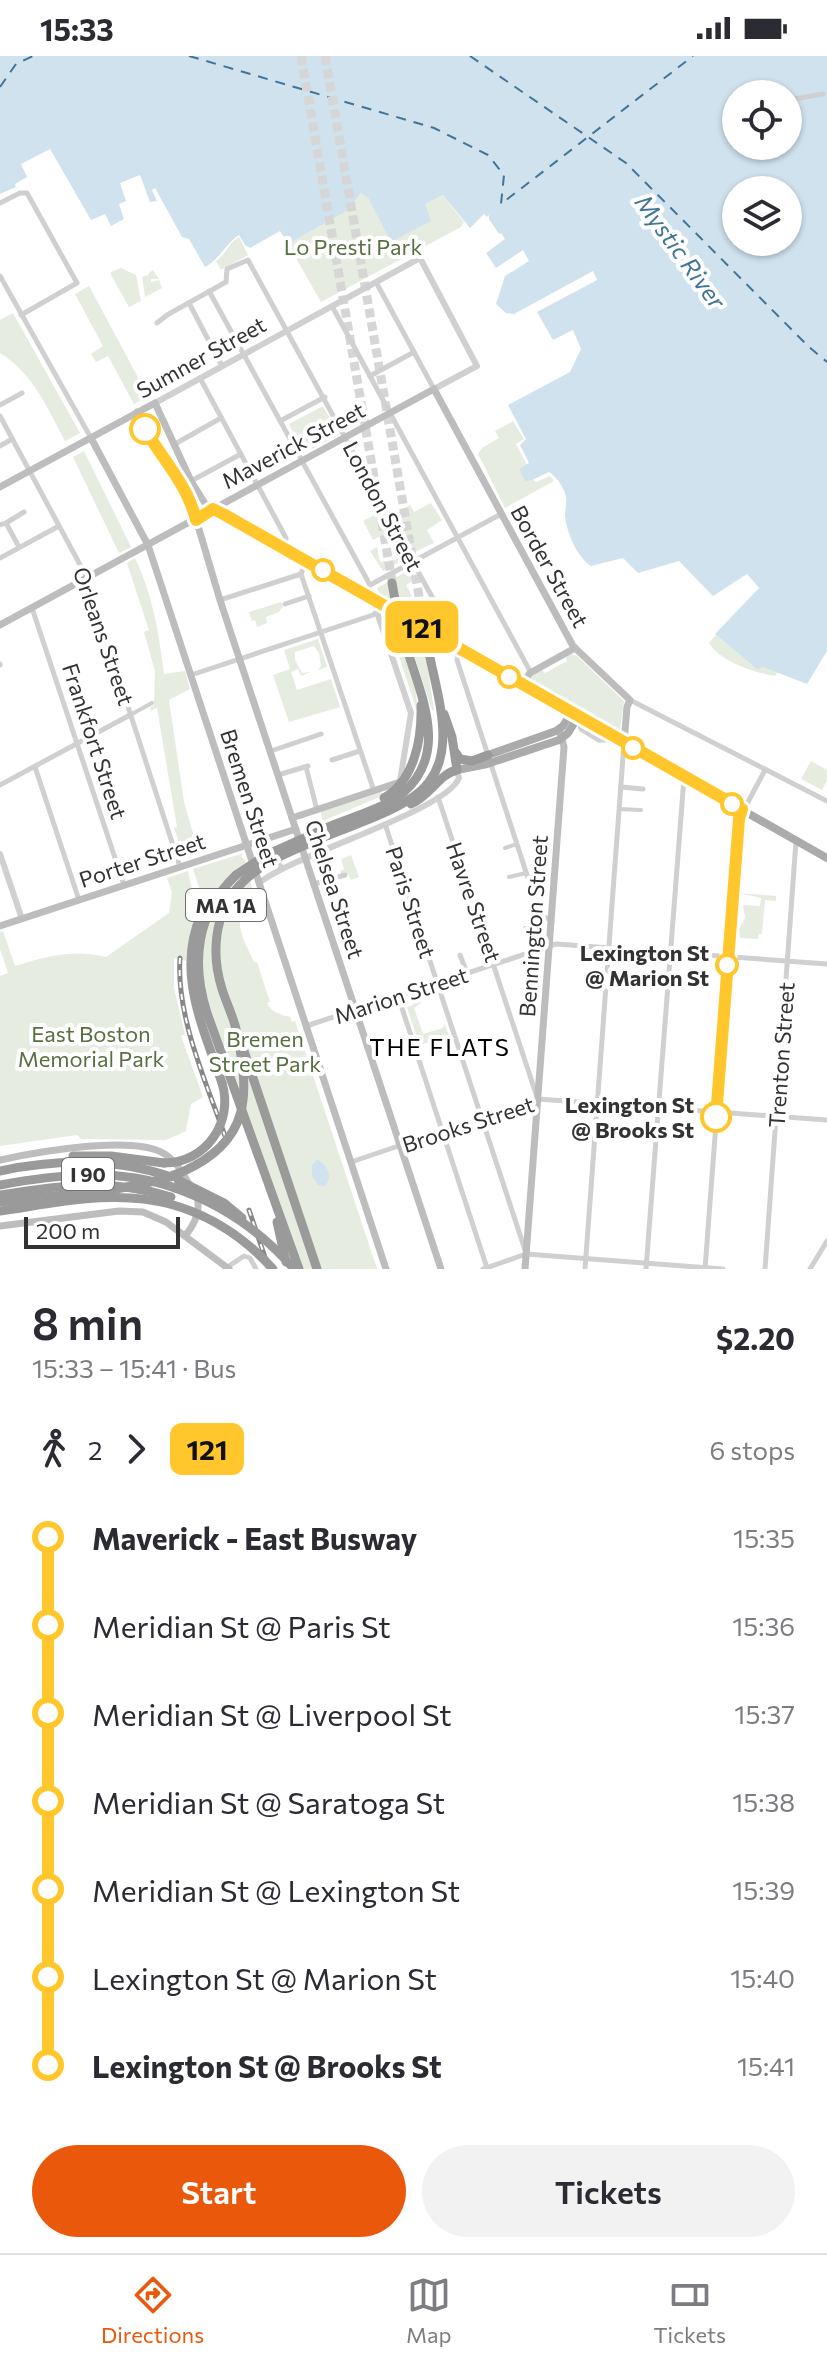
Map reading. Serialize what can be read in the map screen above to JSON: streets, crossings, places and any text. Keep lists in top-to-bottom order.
{
  "streets": {
    "highway": ["MA 1A", "I 90"],
    "main road": [
      "Sumner Street",
      "Maverick Street",
      "Border Street",
      "Bremen Street",
      "Porter Street",
      "Chelsea Street",
      "Bennington Street"
    ],
    "street": [
      "London Street",
      "Orleans Street",
      "Frankfort Street",
      "Paris Street",
      "Havre Street",
      "Marion Street",
      "Trenton Street",
      "Brooks Street"
    ]
  },
  "crossings": [
    ["Sumner Street", "Maverick Street"],
    ["Sumner Street", "London Street"],
    ["Sumner Street", "Border Street"],
    ["Sumner Street", "Orleans Street"],
    ["Sumner Street", "Bremen Street"],
    ["Sumner Street", "Chelsea Street"],
    ["Maverick Street", "London Street"],
    ["Maverick Street", "Border Street"],
    ["Maverick Street", "Orleans Street"],
    ["Maverick Street", "Frankfort Street"],
    ["Maverick Street", "Bremen Street"],
    ["Maverick Street", "Chelsea Street"],
    ["Orleans Street", "Porter Street"],
    ["Frankfort Street", "Porter Street"],
    ["Bremen Street", "Porter Street"],
    ["Bremen Street", "Marion Street"],
    ["Bremen Street", "Brooks Street"],
    ["Porter Street", "Chelsea Street"],
    ["Chelsea Street", "Marion Street"],
    ["Chelsea Street", "Brooks Street"],
    ["Paris Street", "Bennington Street"],
    ["Paris Street", "Marion Street"],
    ["Paris Street", "Brooks Street"],
    ["Havre Street", "Bennington Street"],
    ["Havre Street", "Marion Street"],
    ["Havre Street", "Brooks Street"],
    ["Bennington Street", "Marion Street"],
    ["Bennington Street", "Brooks Street"],
    ["Marion Street", "Trenton Street"],
    ["Trenton Street", "Brooks Street"]
  ],
  "districts": ["THE FLATS"],
  "water": ["Mystic River"],
  "parks": ["Lo Presti Park", "East Boston Memorial Park", "Bremen Street Park"],
  "places": ["Lexington St @ Marion St", "Lexington St @ Brooks St"],
  "lines": ["bus line 121"],
  "scale_bar": "200 m",
  "page": {
    "status": "15:33",
    "on_map": "121",
    "scale": "200 m",
    "heading": ["8 min", "15:33 – 15:41 · Bus", "$2.20"],
    "legs": ["2", "121", "6 stops"],
    "list": [
      {
        "name": "Maverick - East Busway",
        "value": "15:35"
      },
      {
        "name": "Meridian St @ Paris St",
        "value": "15:36"
      },
      {
        "name": "Meridian St @ Liverpool St",
        "value": "15:37"
      },
      {
        "name": "Meridian St @ Saratoga St",
        "value": "15:38"
      },
      {
        "name": "Meridian St @ Lexington St",
        "value": "15:39"
      },
      {
        "name": "Lexington St @ Marion St",
        "value": "15:40"
      },
      {
        "name": "Lexington St @ Brooks St",
        "value": "15:41"
      }
    ],
    "buttons": ["Start", "Tickets"],
    "tabs": ["Directions", "Map", "Tickets"]
  }
}
